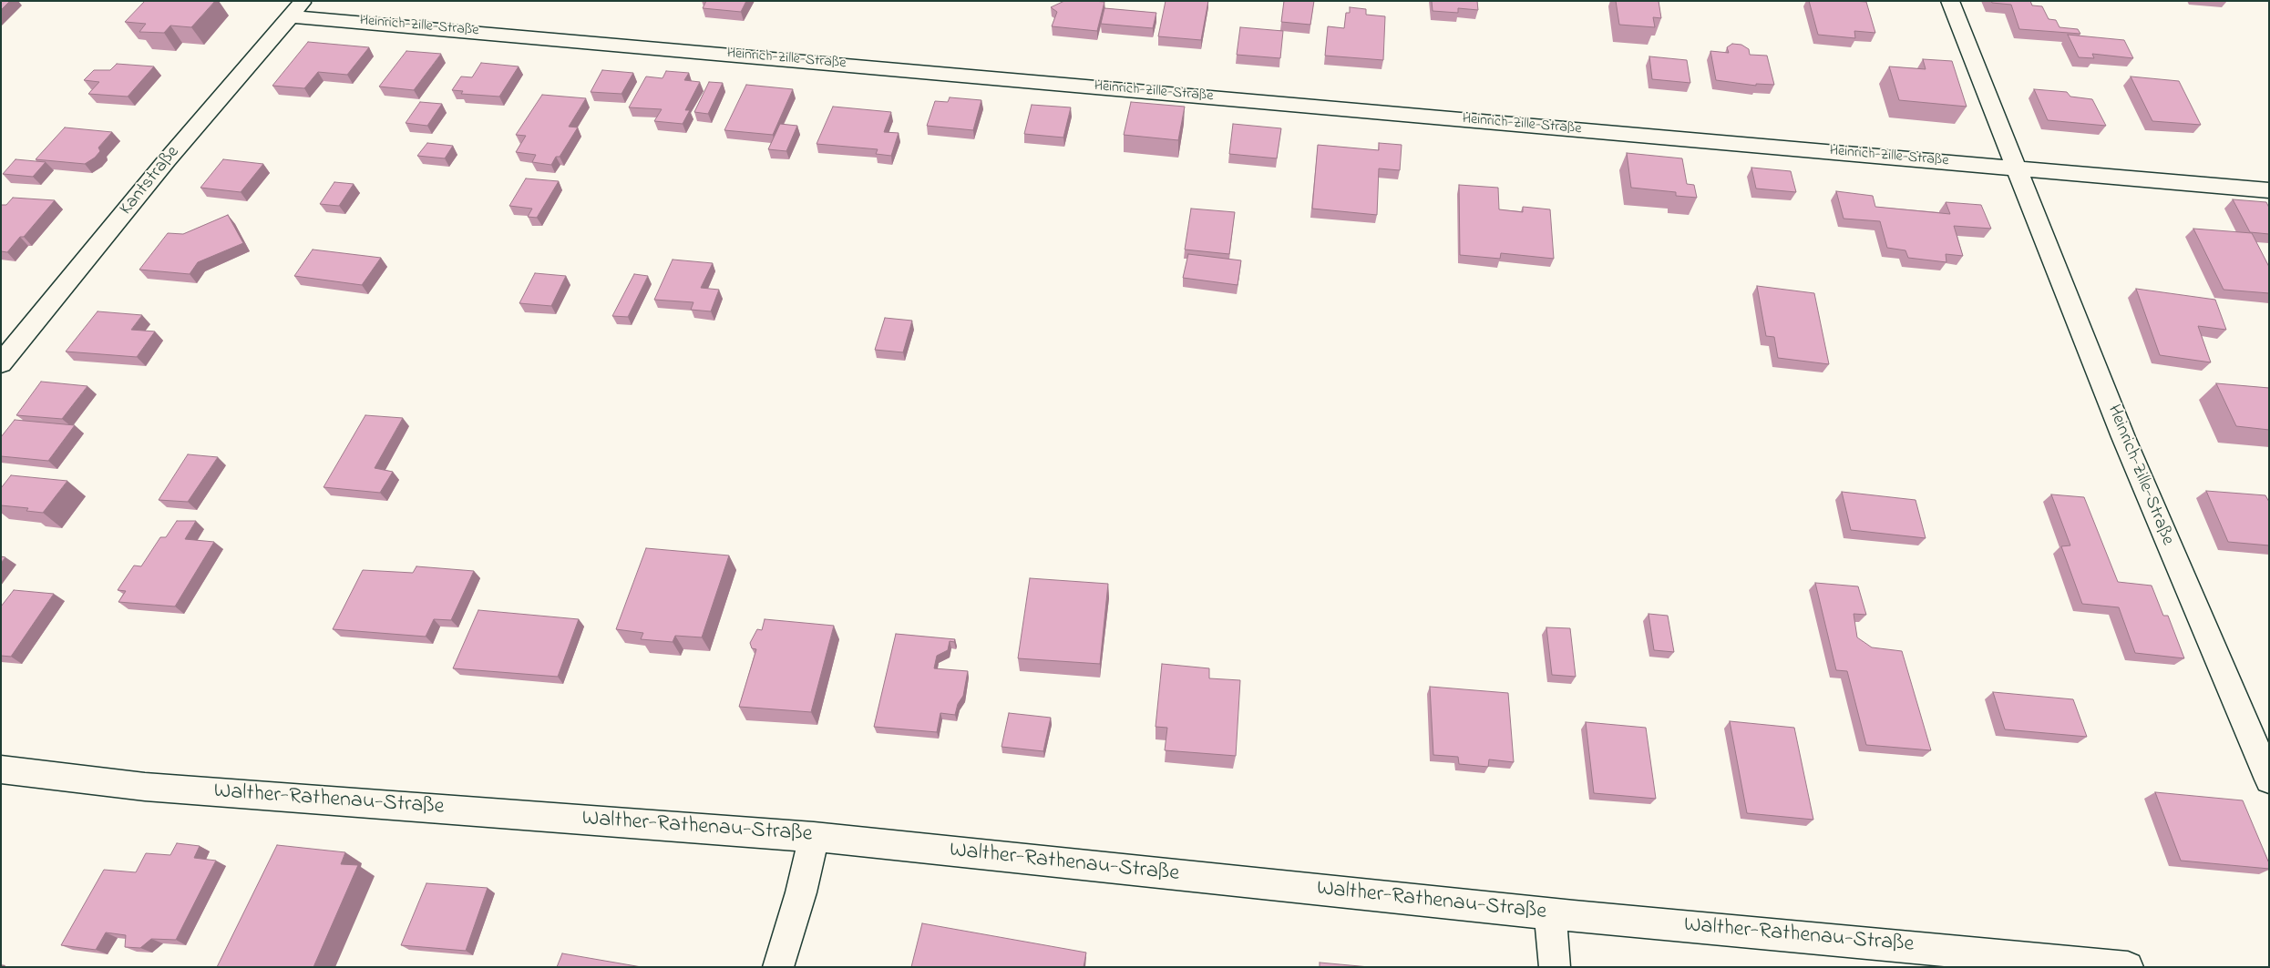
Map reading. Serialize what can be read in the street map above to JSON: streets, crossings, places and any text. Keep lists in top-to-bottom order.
{
  "streets": {
    "street": ["Heinrich-Zille-Straße", "Kantstraße", "Walther-Rathenau-Straße"]
  },
  "crossings": [
    ["Heinrich-Zille-Straße", "Kantstraße"]
  ]
}
